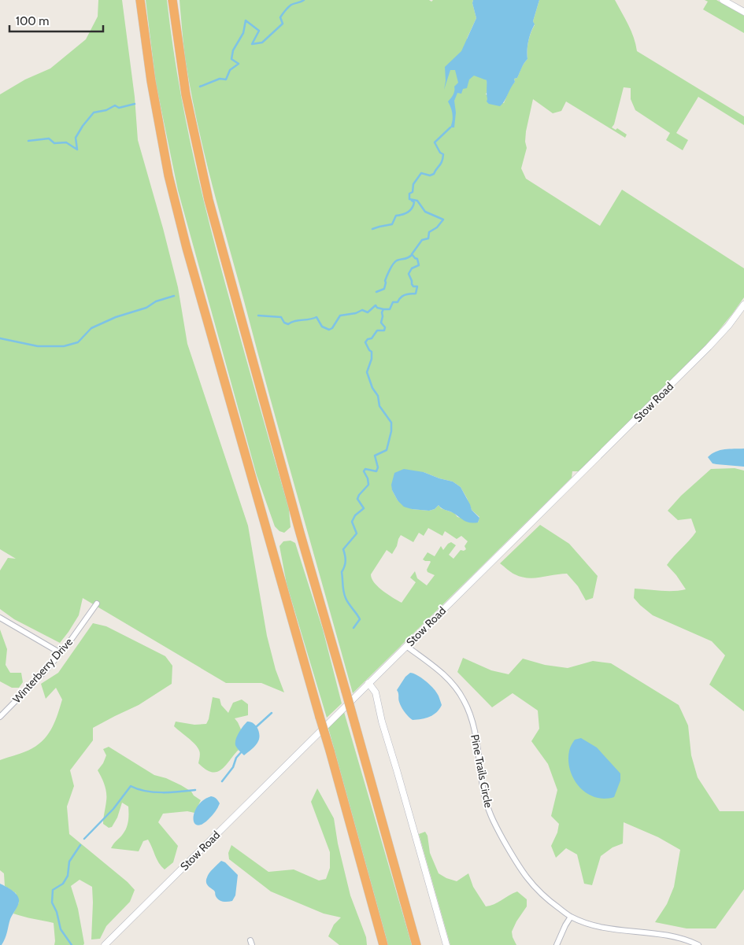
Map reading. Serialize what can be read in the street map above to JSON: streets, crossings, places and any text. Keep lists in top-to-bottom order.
{
  "streets": {
    "street": ["Stow Road", "Winterberry Drive", "Pine Trails Circle"]
  },
  "crossings": [
    ["Stow Road", "Pine Trails Circle"]
  ],
  "scale_bar": "100 m"
}
